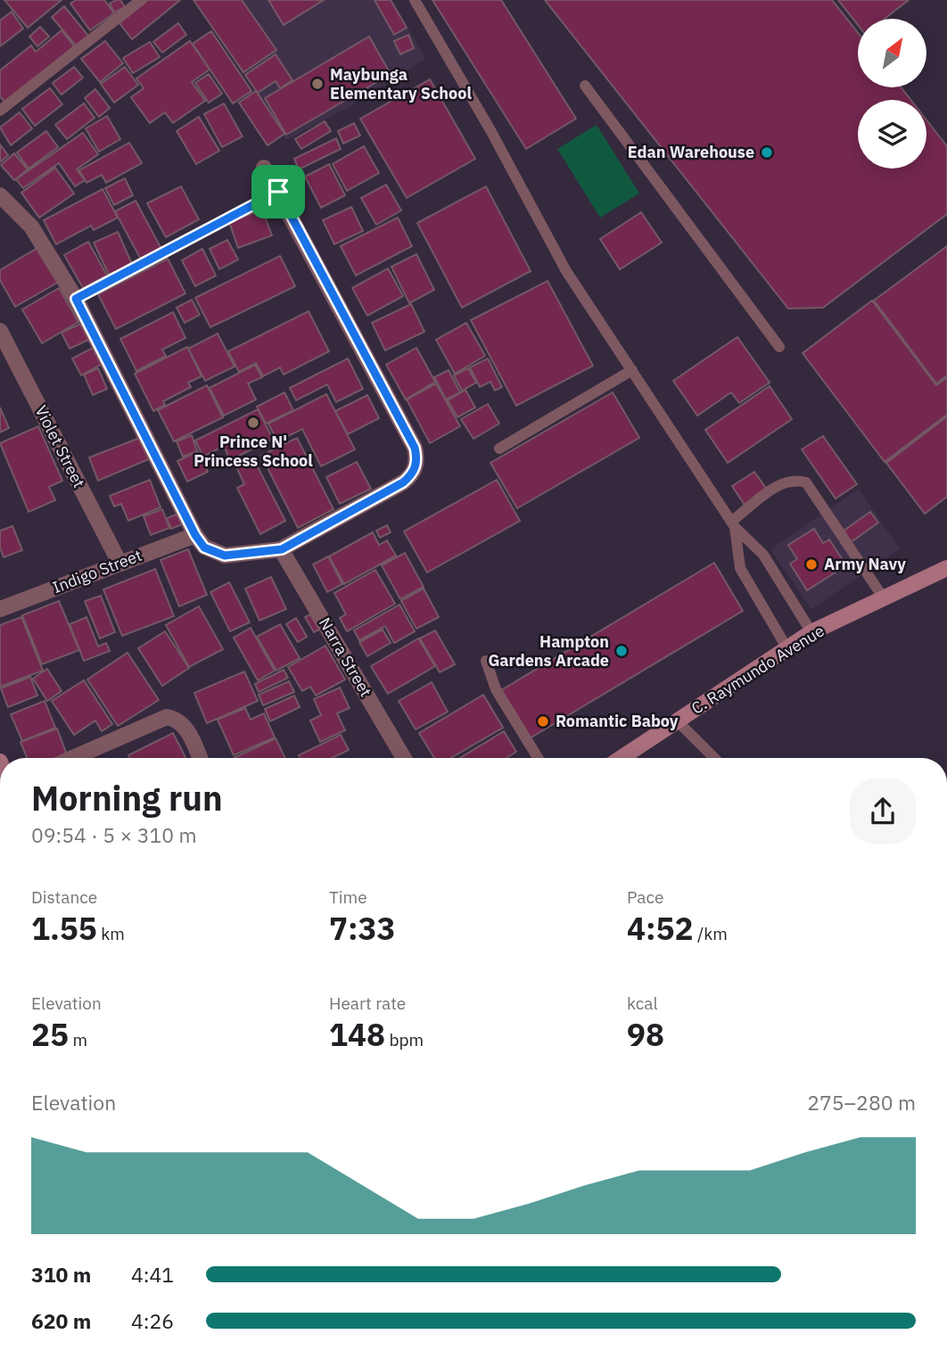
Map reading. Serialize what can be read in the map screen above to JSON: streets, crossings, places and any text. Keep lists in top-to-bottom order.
{
  "streets": {
    "main road": ["C. Raymundo Avenue"],
    "street": ["Violet Street", "Indigo Street", "Narra Street"]
  },
  "crossings": [
    ["Violet Street", "Indigo Street"]
  ],
  "places": [
    "Maybunga Elementary School",
    "Edan Warehouse",
    "Prince N' Princess School",
    "Army Navy",
    "Hampton Gardens Arcade",
    "Romantic Baboy"
  ],
  "north": "top right",
  "page": {
    "heading": ["Morning run", "09:54 · 5 × 310 m"],
    "stats": [
      ["Distance", "1.55 km"],
      ["Time", "7:33"],
      ["Pace", "4:52 /km"],
      ["Elevation", "25 m"],
      ["Heart rate", "148 bpm"],
      ["kcal", "98"]
    ],
    "chart": ["Elevation", "275–280 m"],
    "list": [
      {
        "name": "310 m",
        "note": "4:41"
      },
      {
        "name": "620 m",
        "note": "4:26"
      }
    ]
  }
}
